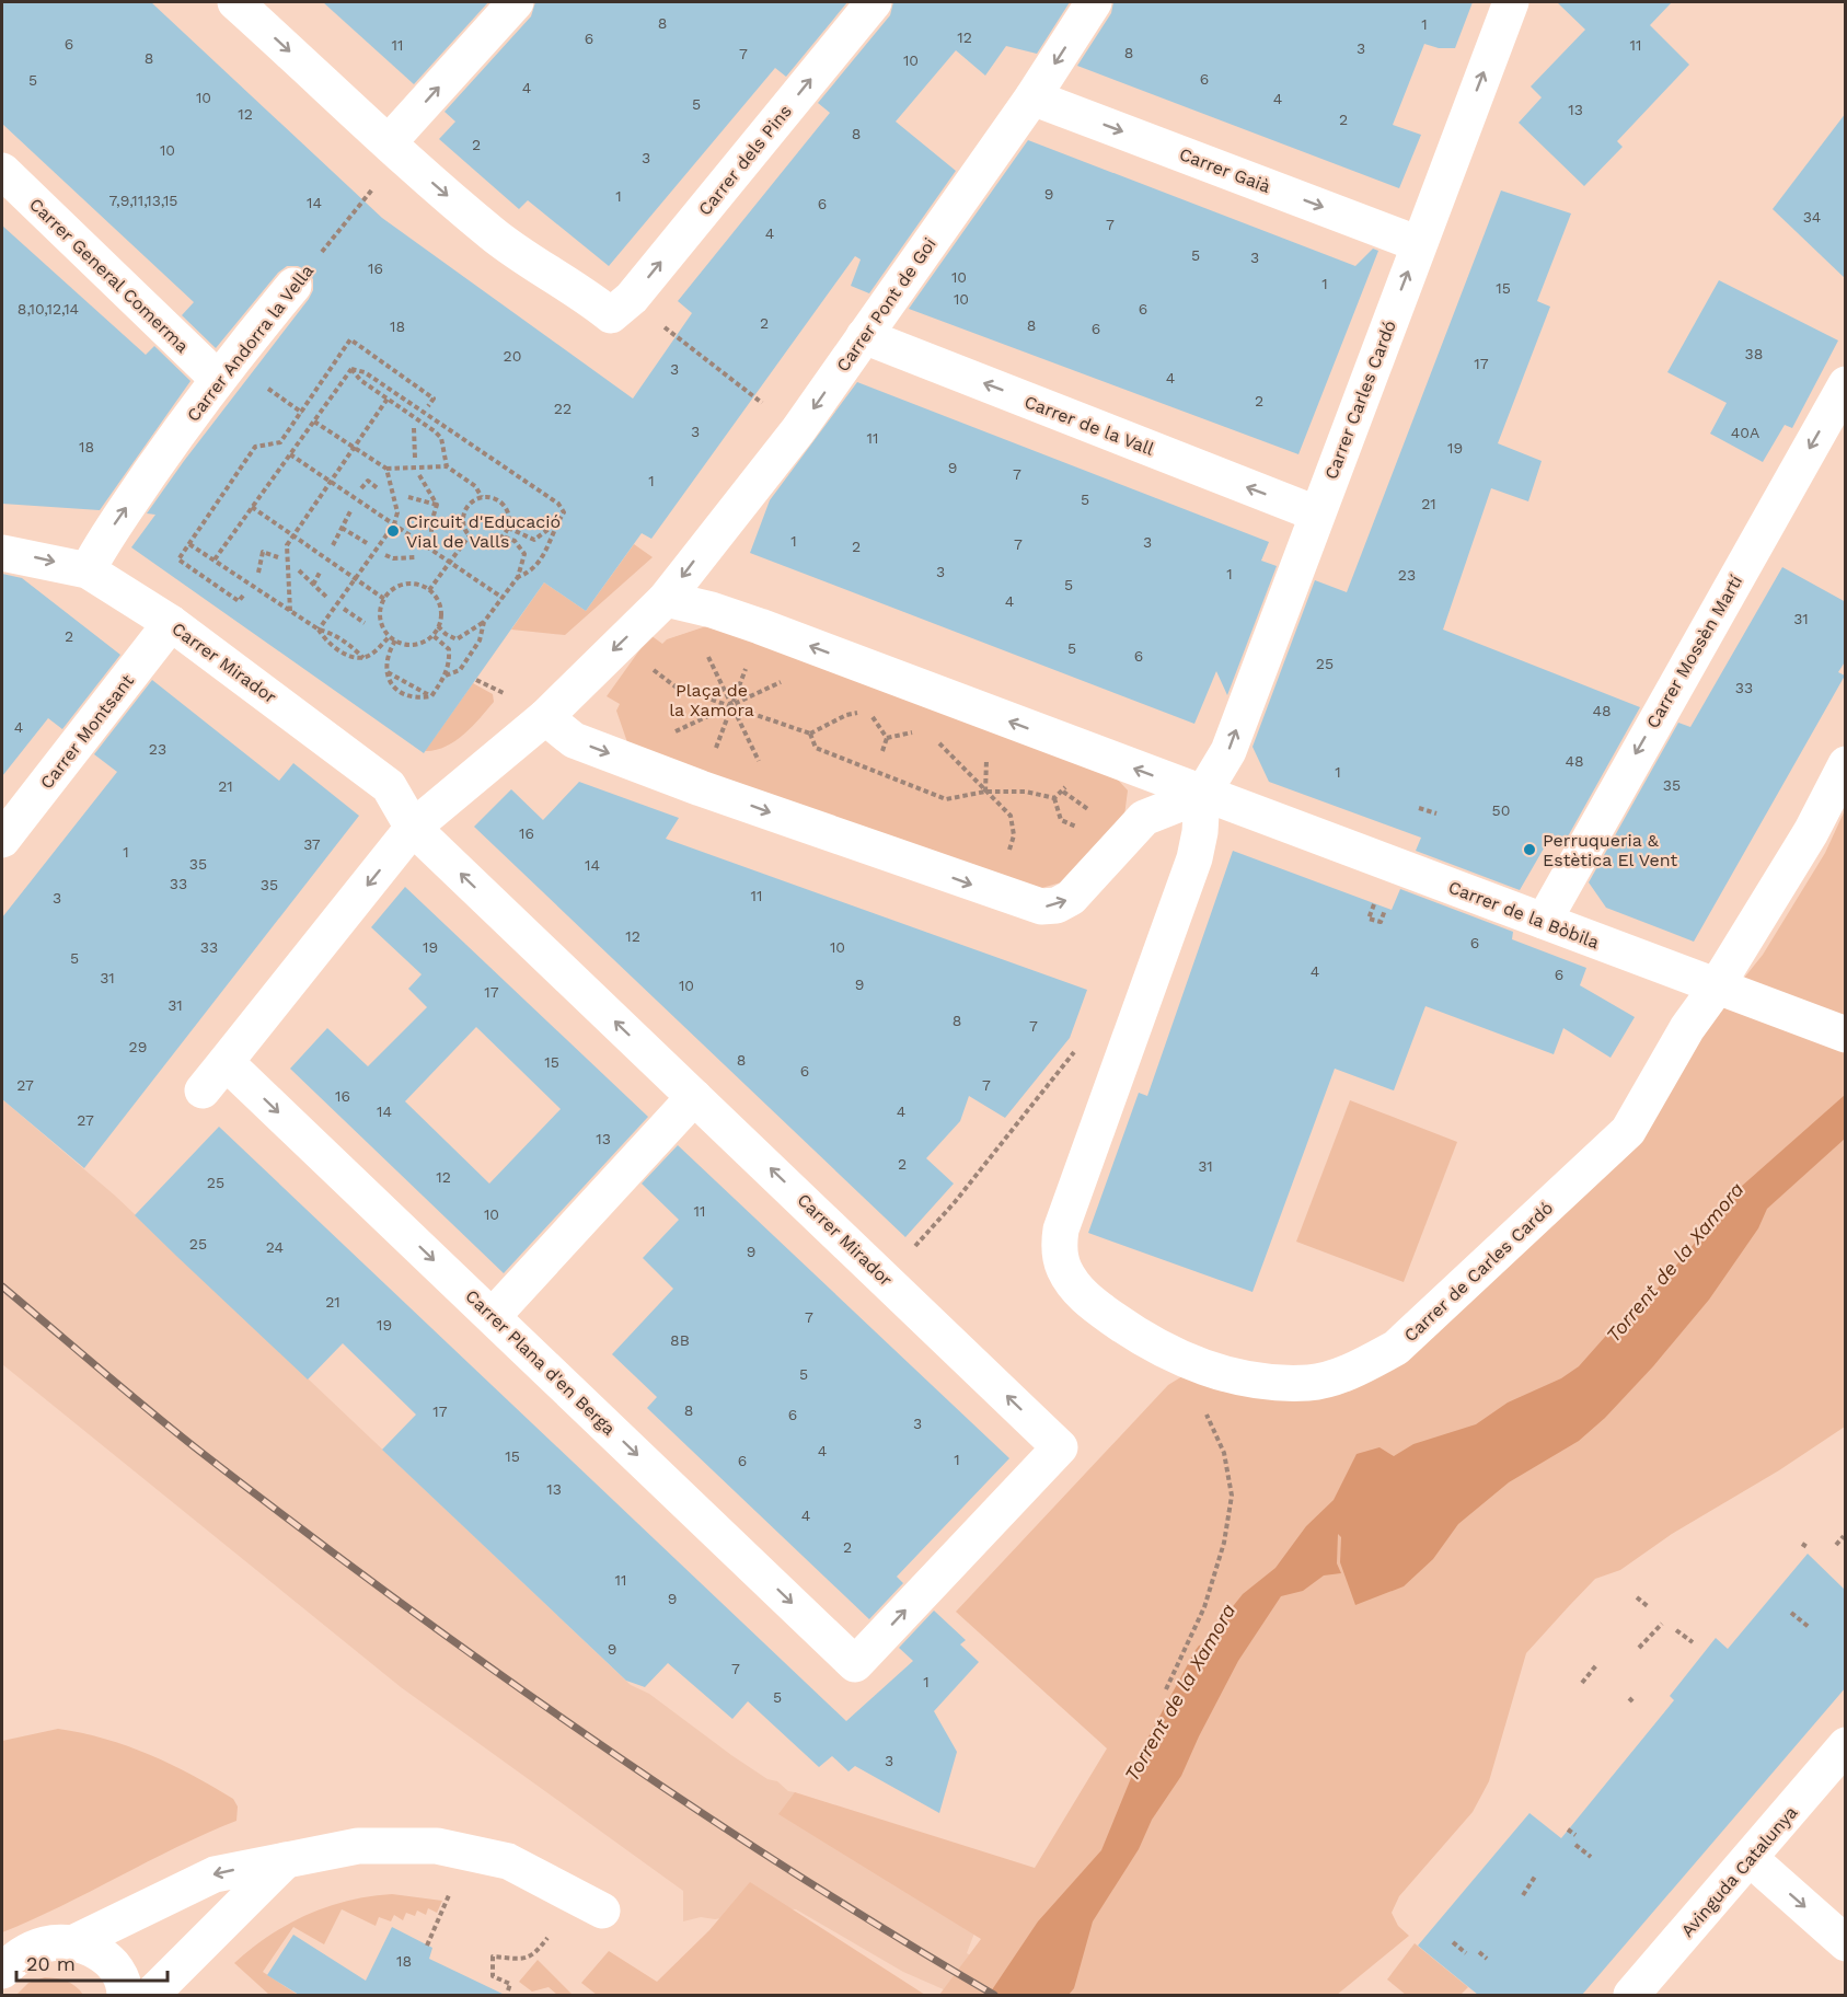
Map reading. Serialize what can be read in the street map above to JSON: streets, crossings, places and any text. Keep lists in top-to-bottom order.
{
  "streets": {
    "street": [
      "Carrer dels Pins",
      "Carrer Gaià",
      "Carrer General Comerma",
      "Carrer Pont de Goi",
      "Carrer Andorra la Vella",
      "Carrer Carles Cardó",
      "Carrer de la Vall",
      "Carrer Mossèn Martí",
      "Carrer Mirador",
      "Carrer Montsant",
      "Carrer de la Bòbila",
      "Carrer de Carles Cardó",
      "Carrer Plana d'en Berga",
      "Avinguda Catalunya"
    ]
  },
  "crossings": [
    ["Carrer Gaià", "Carrer Pont de Goi"],
    ["Carrer Gaià", "Carrer Carles Cardó"],
    ["Carrer General Comerma", "Carrer Andorra la Vella"],
    ["Carrer Pont de Goi", "Carrer de la Vall"],
    ["Carrer Andorra la Vella", "Carrer Mirador"],
    ["Carrer Carles Cardó", "Carrer de la Vall"],
    ["Carrer Carles Cardó", "Carrer de la Bòbila"],
    ["Carrer Carles Cardó", "Carrer de Carles Cardó"],
    ["Carrer Mossèn Martí", "Carrer de la Bòbila"],
    ["Carrer Mirador", "Carrer Montsant"],
    ["Carrer Mirador", "Carrer Plana d'en Berga"],
    ["Carrer de la Bòbila", "Carrer de Carles Cardó"]
  ],
  "one_way": [
    "Carrer Gaià",
    "Carrer Pont de Goi",
    "Carrer Carles Cardó",
    "Carrer Mossèn Martí",
    "Carrer Plana d'en Berga"
  ],
  "water": ["Torrent de la Xamora"],
  "parks": ["Plaça de la Xamora"],
  "places": ["Circuit d'Educació Vial de Valls", "Perruqueria & Estètica El Vent"],
  "house_numbers": [
    "8",
    "1",
    "12",
    "6",
    "6",
    "11",
    "11",
    "3",
    "8",
    "7",
    "8",
    "10",
    "6",
    "5",
    "4",
    "10",
    "4",
    "5",
    "13",
    "12",
    "2",
    "8",
    "2",
    "10",
    "3",
    "9",
    "1",
    "7,9,11,13,15",
    "14",
    "6",
    "34",
    "7",
    "4",
    "5",
    "3",
    "16",
    "10",
    "1",
    "15",
    "10",
    "8,10,12,14",
    "6",
    "2",
    "8",
    "18",
    "6",
    "38",
    "20",
    "17",
    "3",
    "4",
    "2",
    "22",
    "3",
    "40A",
    "11",
    "18",
    "19",
    "9",
    "7",
    "1",
    "5",
    "21",
    "1",
    "3",
    "7",
    "2",
    "3",
    "1",
    "23",
    "5",
    "4",
    "31",
    "2",
    "5",
    "6",
    "25",
    "33",
    "48",
    "4",
    "23",
    "48",
    "1",
    "35",
    "21",
    "50",
    "16",
    "37",
    "1",
    "35",
    "14",
    "33",
    "35",
    "11",
    "3",
    "12",
    "6",
    "33",
    "19",
    "10",
    "5",
    "4",
    "6",
    "31",
    "9",
    "10",
    "17",
    "31",
    "8",
    "7",
    "29",
    "8",
    "15",
    "6",
    "27",
    "7",
    "16",
    "14",
    "4",
    "27",
    "13",
    "2",
    "31",
    "12",
    "25",
    "11",
    "10",
    "25",
    "24",
    "9",
    "21",
    "7",
    "19",
    "8B",
    "5",
    "8",
    "17",
    "6",
    "3",
    "4",
    "15",
    "1",
    "6",
    "13",
    "4",
    "2",
    "11",
    "9",
    "9",
    "7",
    "1",
    "5",
    "3",
    "18"
  ],
  "scale_bar": "20 m"
}
